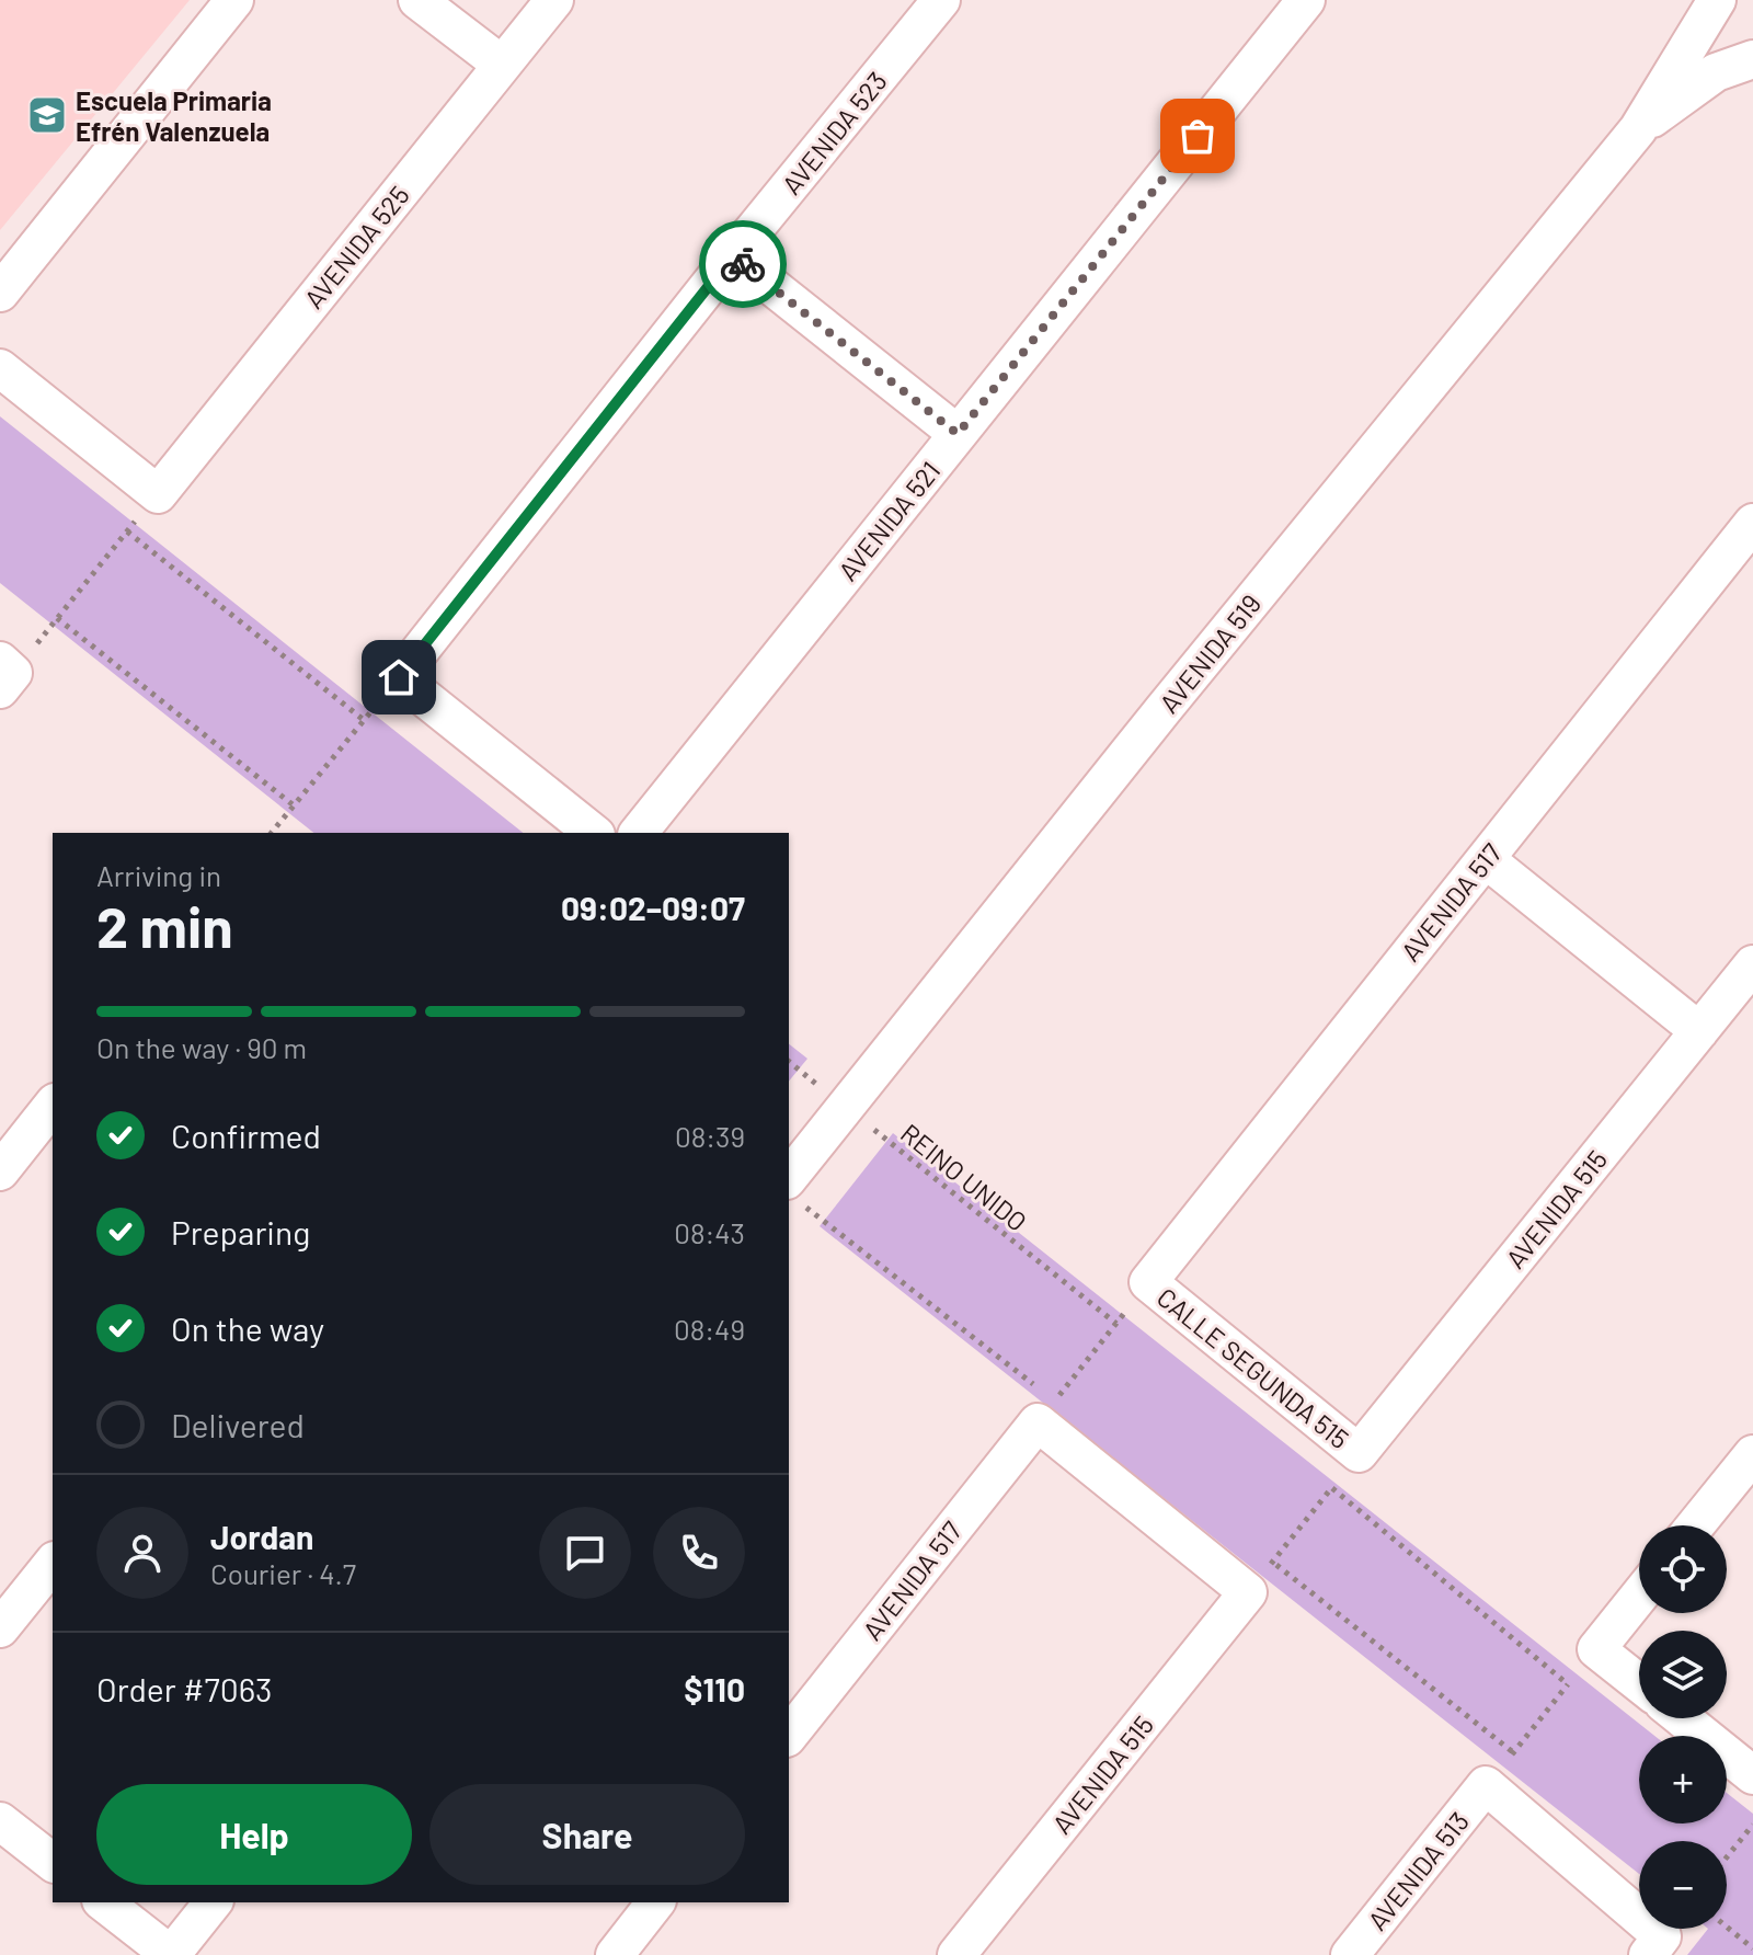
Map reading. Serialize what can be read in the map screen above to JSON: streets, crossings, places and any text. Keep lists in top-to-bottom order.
{
  "streets": {
    "street": [
      "AVENIDA 523",
      "AVENIDA 525",
      "AVENIDA 521",
      "AVENIDA 519",
      "AVENIDA 517",
      "AVENIDA 515",
      "CALLE SEGUNDA 515",
      "AVENIDA 513"
    ],
    "path": ["REINO UNIDO"]
  },
  "crossings": [
    ["AVENIDA 519", "REINO UNIDO"],
    ["AVENIDA 517", "CALLE SEGUNDA 515"],
    ["AVENIDA 515", "CALLE SEGUNDA 515"]
  ],
  "places": {
    "school or university": ["Escuela Primaria Efrén Valenzuela"]
  },
  "page": {
    "heading": ["2 min", "Arriving in", "09:02–09:07"],
    "panel": [
      "Jordan",
      "Courier · 4.7",
      "Order #7063",
      "$110"
    ],
    "bar": "On the way · 90 m",
    "list": [
      ["Confirmed", "08:39"],
      ["Preparing", "08:43"],
      ["On the way", "08:49"],
      "Delivered"
    ],
    "map_buttons": ["+", "−"],
    "buttons": ["Help", "Share"]
  }
}
